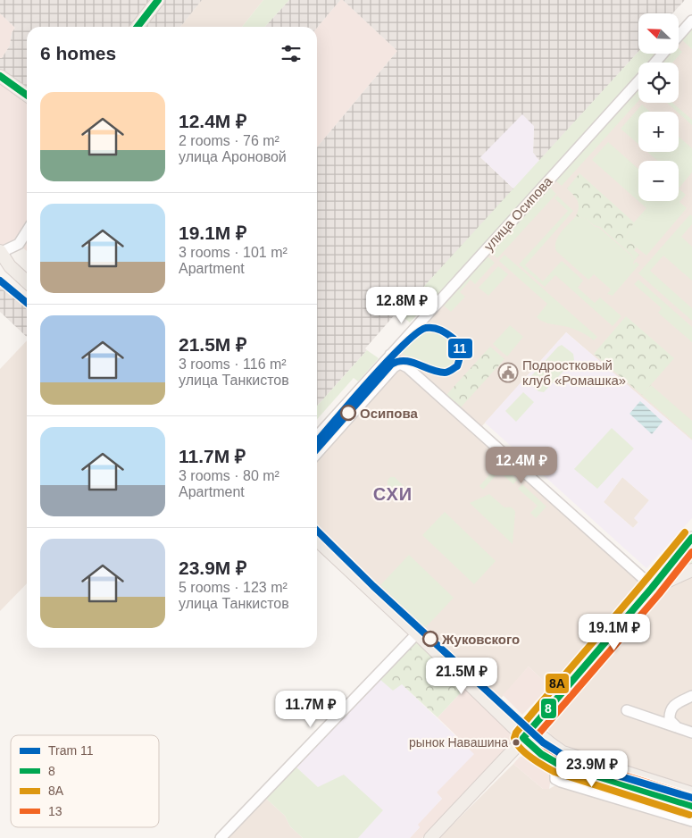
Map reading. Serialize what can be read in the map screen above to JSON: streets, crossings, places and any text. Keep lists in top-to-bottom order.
{
  "streets": {
    "street": ["улица Осипова"]
  },
  "districts": ["СХИ"],
  "places": {
    "public building": ["Подростковый клуб «Ромашка»"],
    "other": ["Осипова", "Жуковского", "рынок Навашина"]
  },
  "lines": [
    "transit line 8",
    "tram line 11",
    "transit line 8А",
    "transit line 13"
  ],
  "legend": [
    "Tram 11",
    "8",
    "8А",
    "13"
  ],
  "north": "top left",
  "page": {
    "map_buttons": ["+", "−"],
    "heading": "6 homes",
    "list": [
      {
        "name": "12.4M ₽",
        "note": "2 rooms · 76 m² · улица Ароновой"
      },
      {
        "name": "19.1M ₽",
        "note": "3 rooms · 101 m² · Apartment"
      },
      {
        "name": "21.5M ₽",
        "note": "3 rooms · 116 m² · улица Танкистов"
      },
      {
        "name": "11.7M ₽",
        "note": "3 rooms · 80 m² · Apartment"
      },
      {
        "name": "23.9M ₽",
        "note": "5 rooms · 123 m² · улица Танкистов"
      }
    ],
    "price": [
      "12.8M ₽",
      "12.4M ₽",
      "19.1M ₽",
      "21.5M ₽",
      "11.7M ₽",
      "23.9M ₽"
    ]
  }
}
